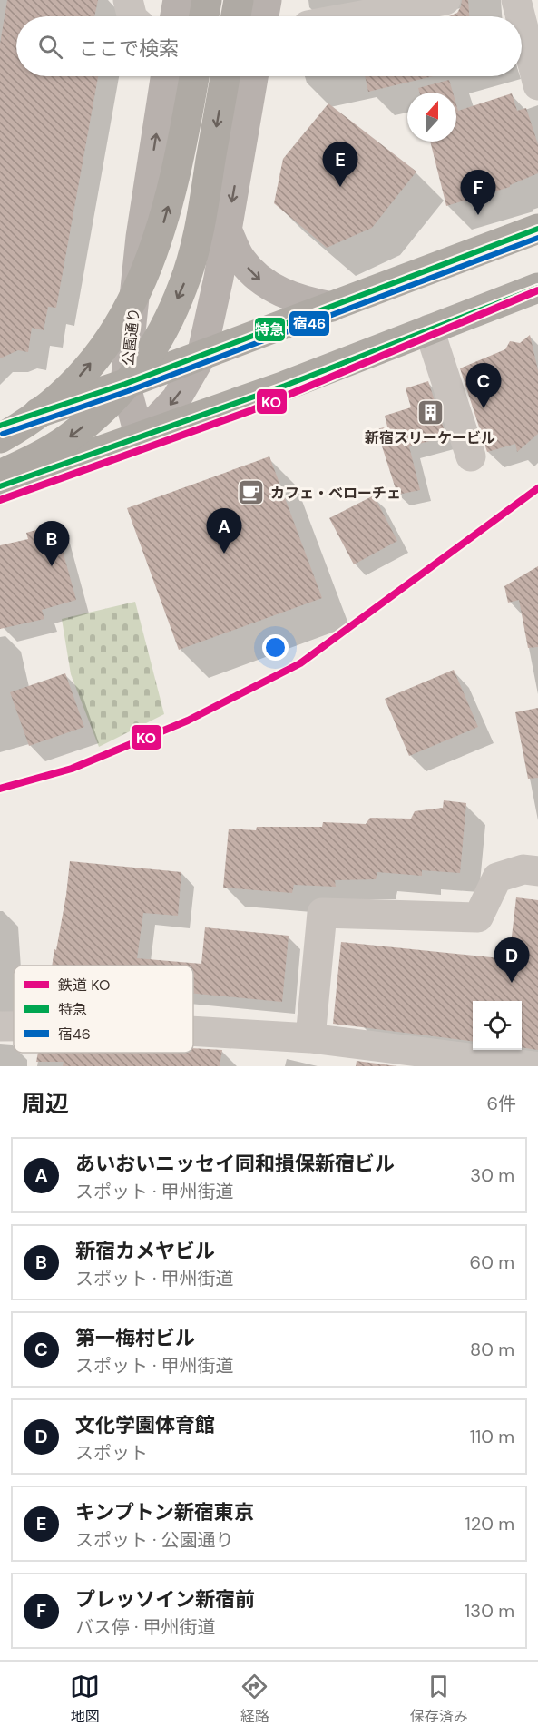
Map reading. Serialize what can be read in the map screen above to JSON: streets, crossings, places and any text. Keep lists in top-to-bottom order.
{
  "streets": {
    "main road": ["公園通り"]
  },
  "places": {
    "building": ["新宿スリーケービル"],
    "cafe": ["カフェ・ベローチェ"]
  },
  "lines": ["transit line 特急", "transit line 宿46", "rail line KO"],
  "legend": ["鉄道 KO", "特急", "宿46"],
  "north": "top",
  "page": {
    "search": "ここで検索",
    "pins": [
      "E",
      "F",
      "C",
      "A",
      "B",
      "D"
    ],
    "heading": ["周辺", "6件"],
    "list": [
      {
        "mark": "A",
        "name": "あいおいニッセイ同和損保新宿ビル",
        "note": "スポット · 甲州街道",
        "value": "30 m"
      },
      {
        "mark": "B",
        "name": "新宿カメヤビル",
        "note": "スポット · 甲州街道",
        "value": "60 m"
      },
      {
        "mark": "C",
        "name": "第一梅村ビル",
        "note": "スポット · 甲州街道",
        "value": "80 m"
      },
      {
        "mark": "D",
        "name": "文化学園体育館",
        "note": "スポット",
        "value": "110 m"
      },
      {
        "mark": "E",
        "name": "キンプトン新宿東京",
        "note": "スポット · 公園通り",
        "value": "120 m"
      },
      {
        "mark": "F",
        "name": "プレッソイン新宿前",
        "note": "バス停 · 甲州街道",
        "value": "130 m"
      }
    ],
    "nav": ["地図", "経路", "保存済み"]
  }
}
